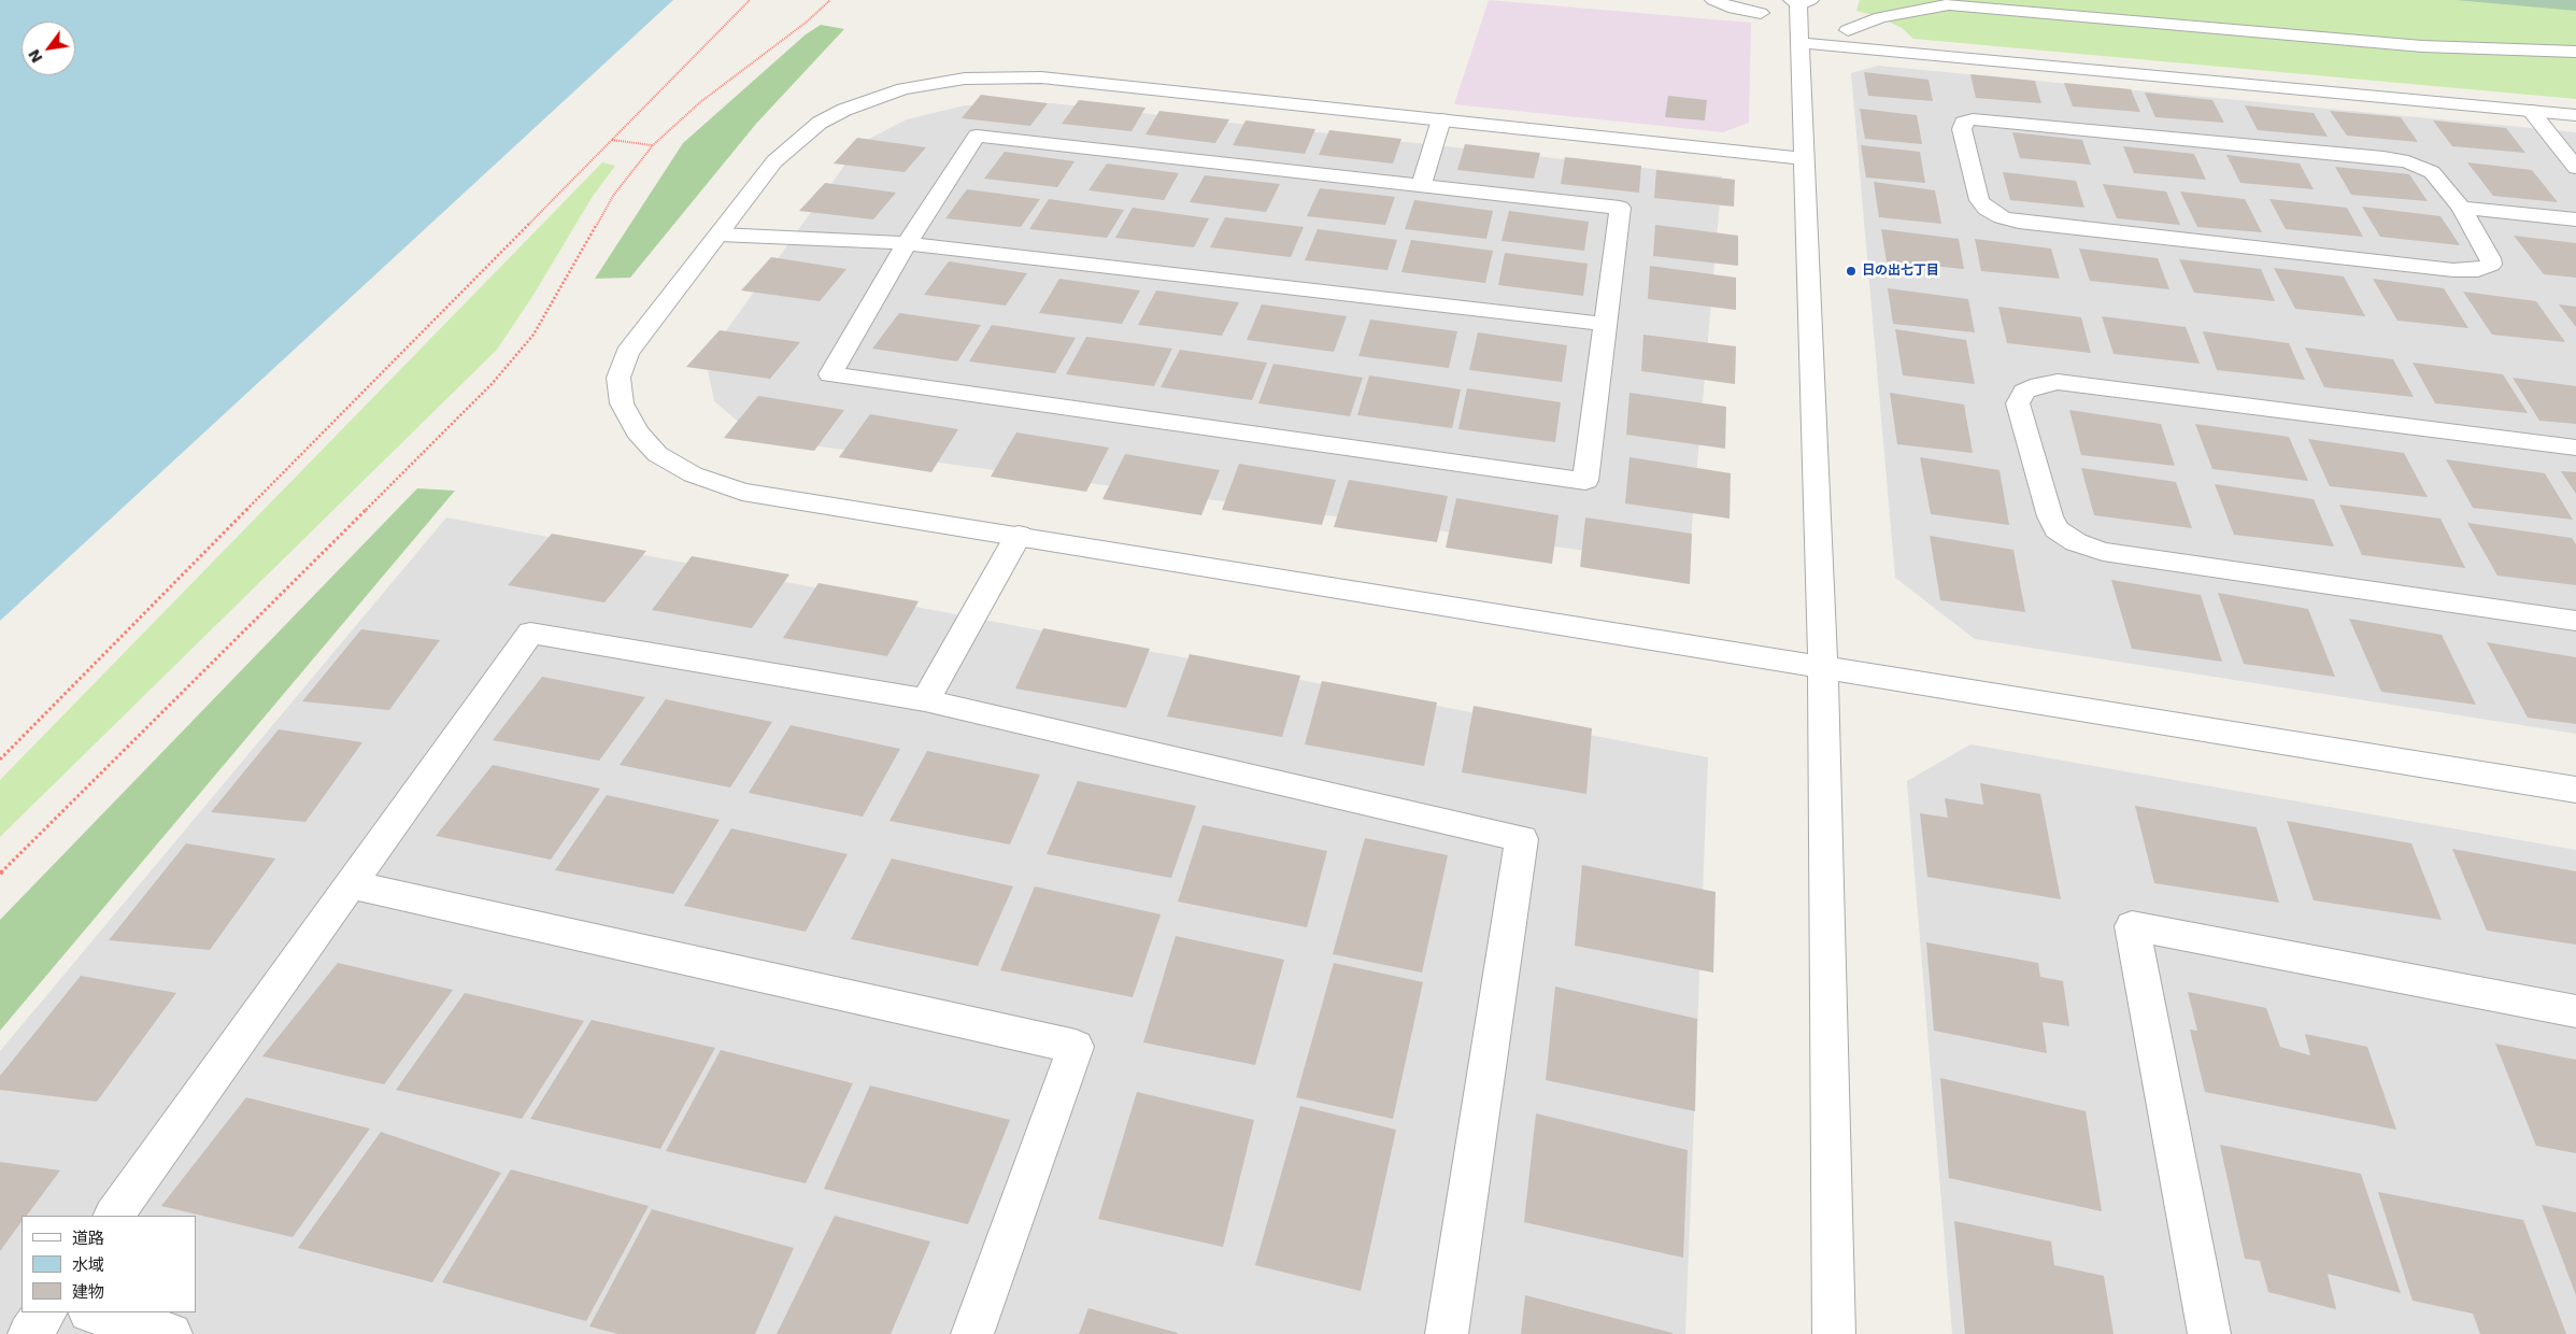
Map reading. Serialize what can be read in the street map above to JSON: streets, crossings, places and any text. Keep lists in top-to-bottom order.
{
  "places": ["日の出七丁目"],
  "legend": ["道路", "水域", "建物"],
  "north": "bottom left"
}
